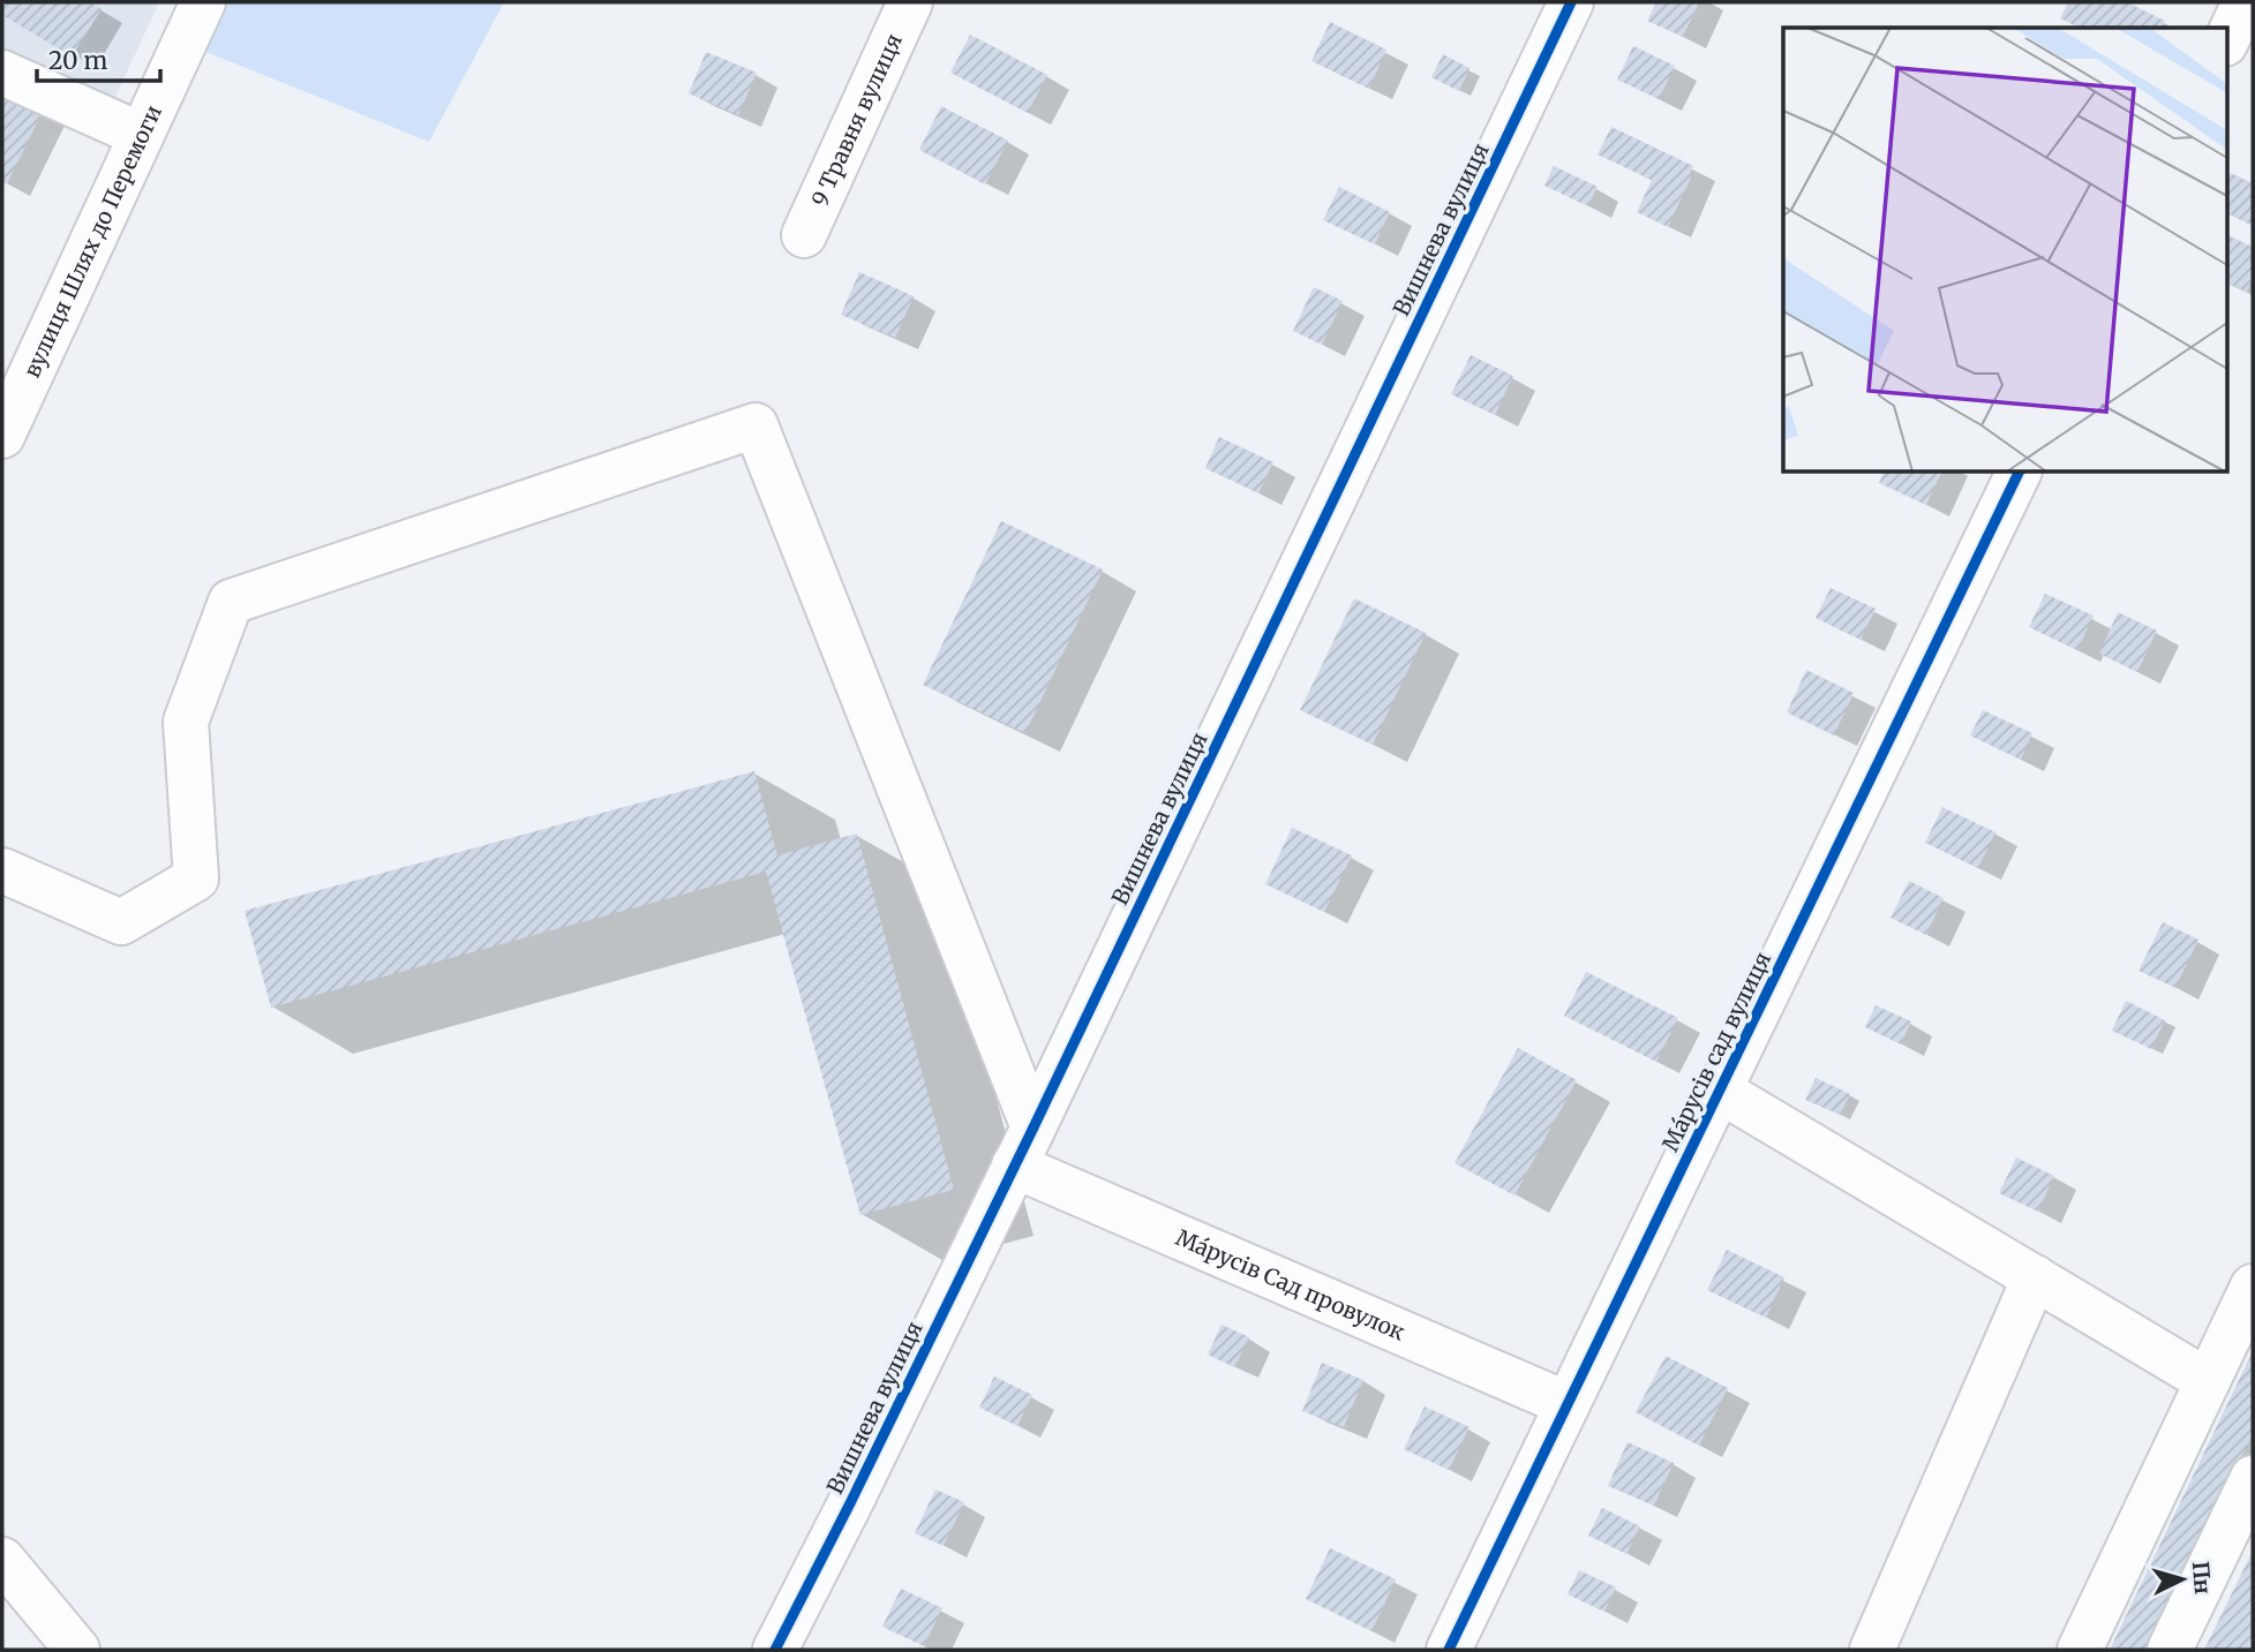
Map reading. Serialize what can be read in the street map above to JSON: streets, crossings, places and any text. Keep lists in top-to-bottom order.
{
  "streets": {
    "street": [
      "9 Травня вулиця",
      "Вишнева вулиця",
      "вулиця Шлях до Перемоги",
      "Мáрусів сад вулиця",
      "Мáрусів Сад провулок"
    ]
  },
  "crossings": [
    ["Вишнева вулиця", "Мáрусів Сад провулок"],
    ["Мáрусів сад вулиця", "Мáрусів Сад провулок"]
  ],
  "scale_bar": "20 m",
  "north": "right"
}
